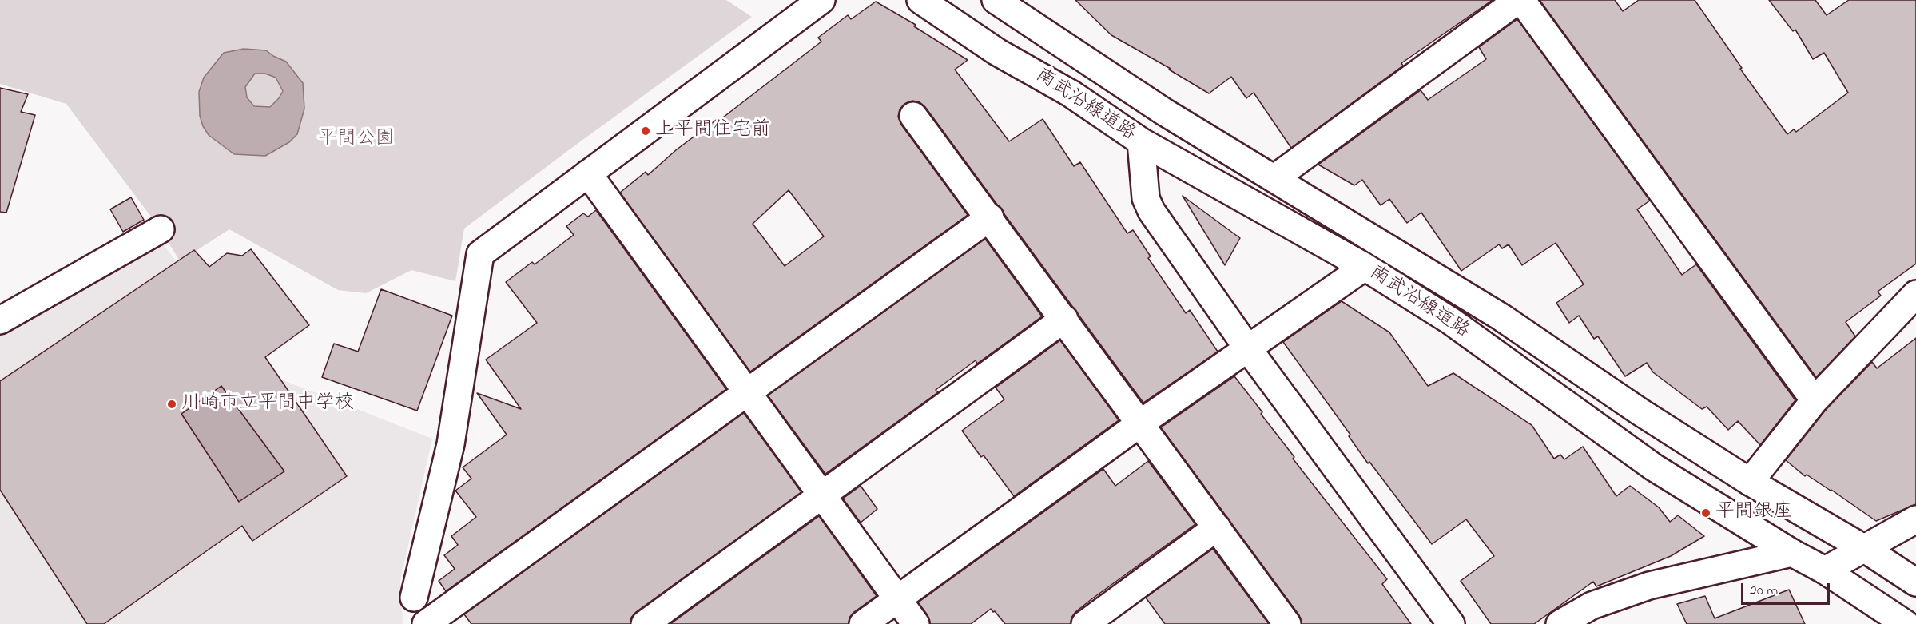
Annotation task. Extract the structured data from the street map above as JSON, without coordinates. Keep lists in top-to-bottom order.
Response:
{
  "streets": {
    "street": ["南武沿線道路"]
  },
  "parks": ["平間公園"],
  "places": ["上平間住宅前", "川崎市立平間中学校", "平間銀座"],
  "scale_bar": "20 m"
}
